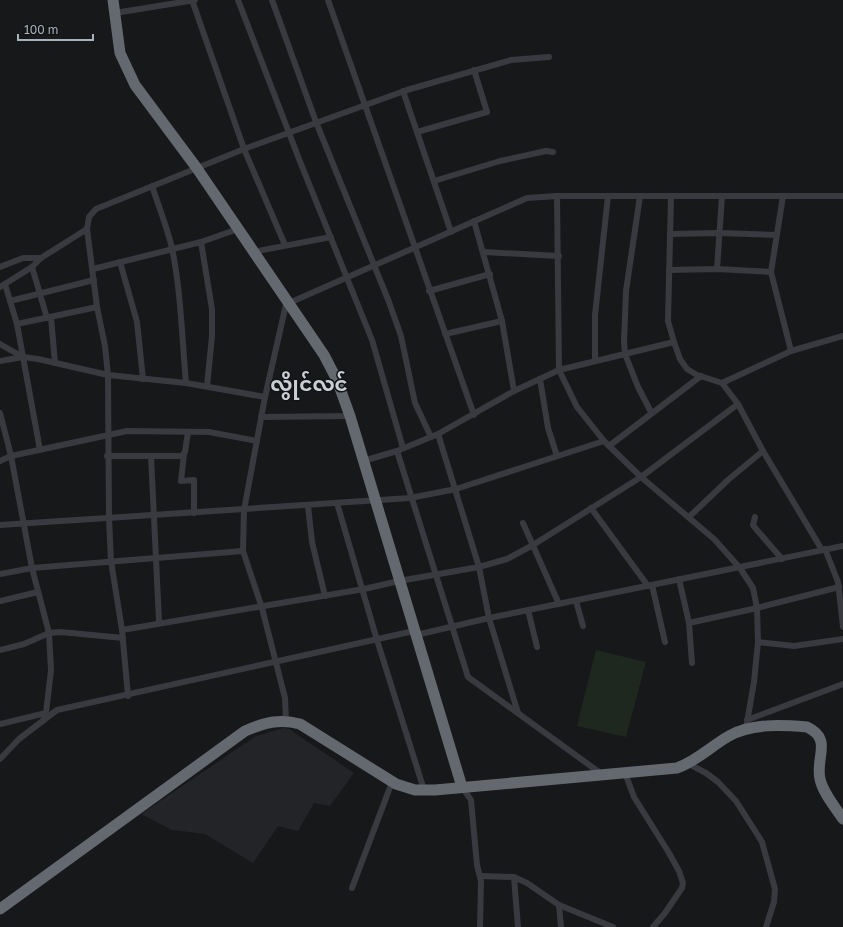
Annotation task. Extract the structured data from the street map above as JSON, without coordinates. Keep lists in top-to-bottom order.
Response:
{
  "districts": ["လွိုင်လင်"],
  "scale_bar": "100 m"
}
